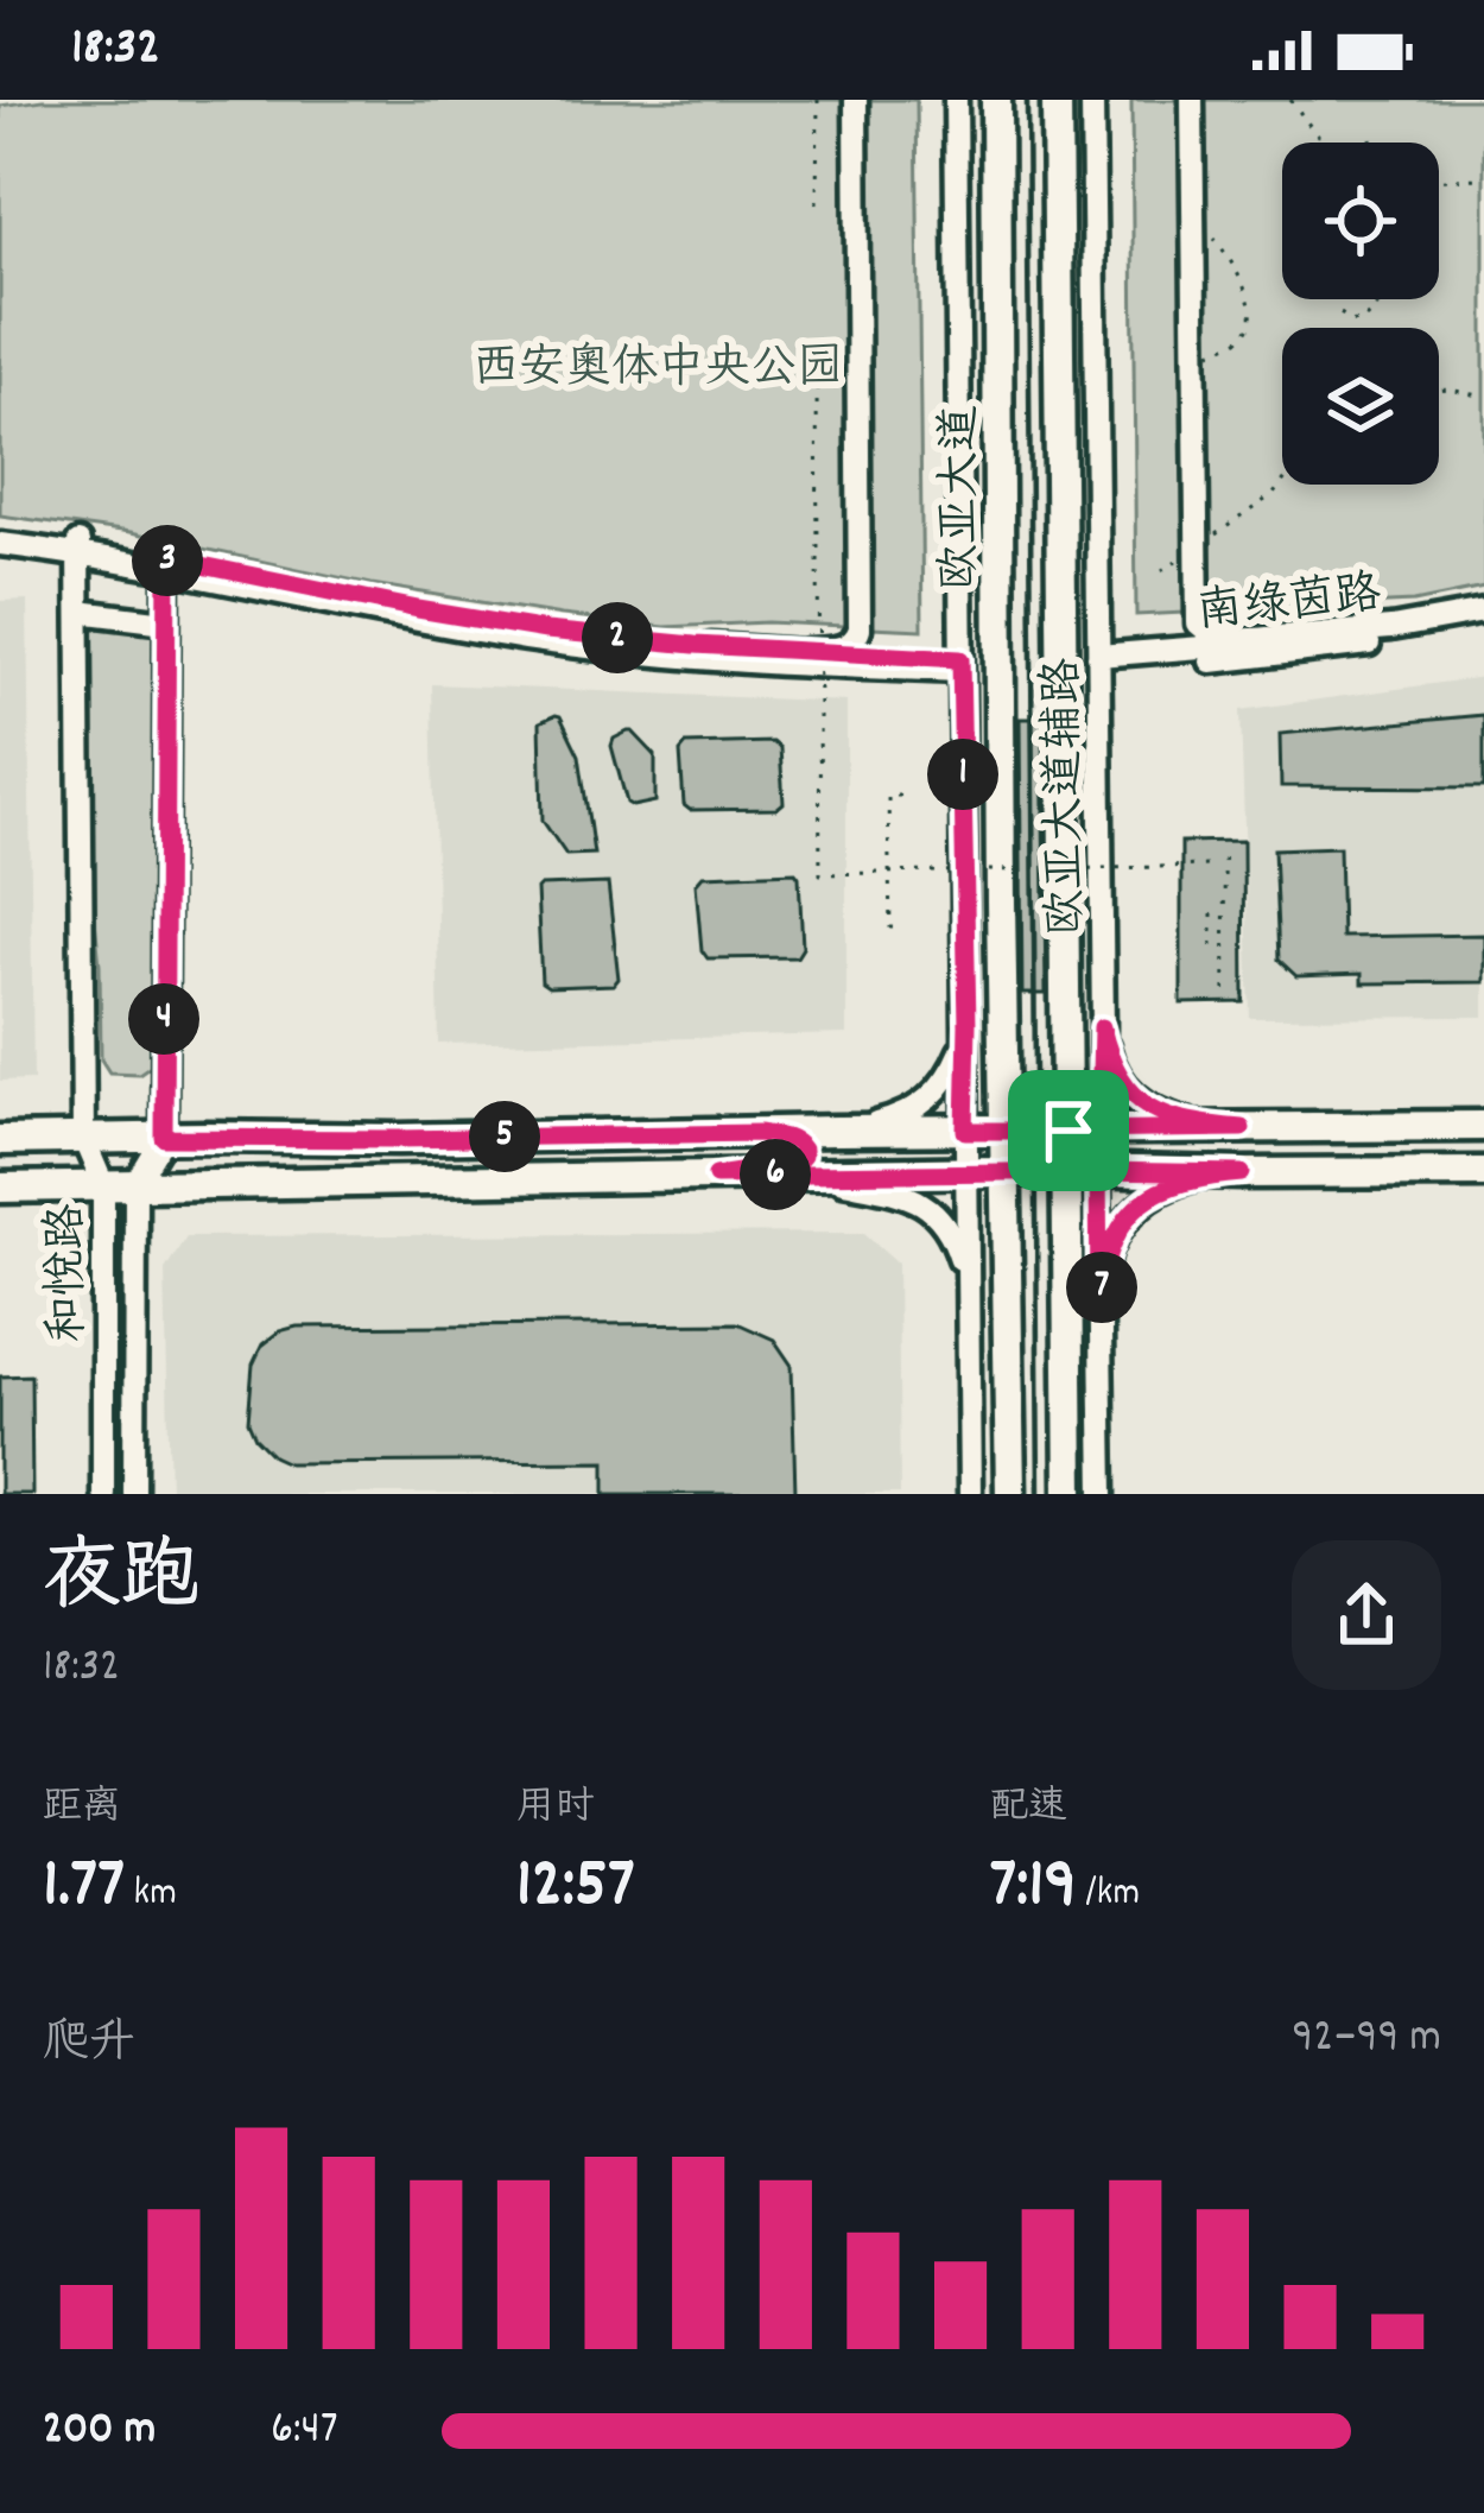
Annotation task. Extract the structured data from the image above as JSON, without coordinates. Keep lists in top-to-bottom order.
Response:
{
  "streets": {
    "main road": ["欧亚大道"],
    "street": ["南绿茵路", "欧亚大道辅路", "和悦路"]
  },
  "crossings": [
    ["南绿茵路", "欧亚大道辅路"]
  ],
  "parks": ["西安奥体中央公园"],
  "page": {
    "status": "18:32",
    "pins": [
      "3",
      "2",
      "1",
      "4",
      "5",
      "6",
      "7"
    ],
    "heading": ["夜跑", "18:32"],
    "stats": [
      ["距离", "1.77 km"],
      ["用时", "12:57"],
      ["配速", "7:19 /km"]
    ],
    "chart": ["爬升", "92–99 m"],
    "list": [
      {
        "name": "200 m",
        "note": "6:47"
      }
    ]
  }
}
